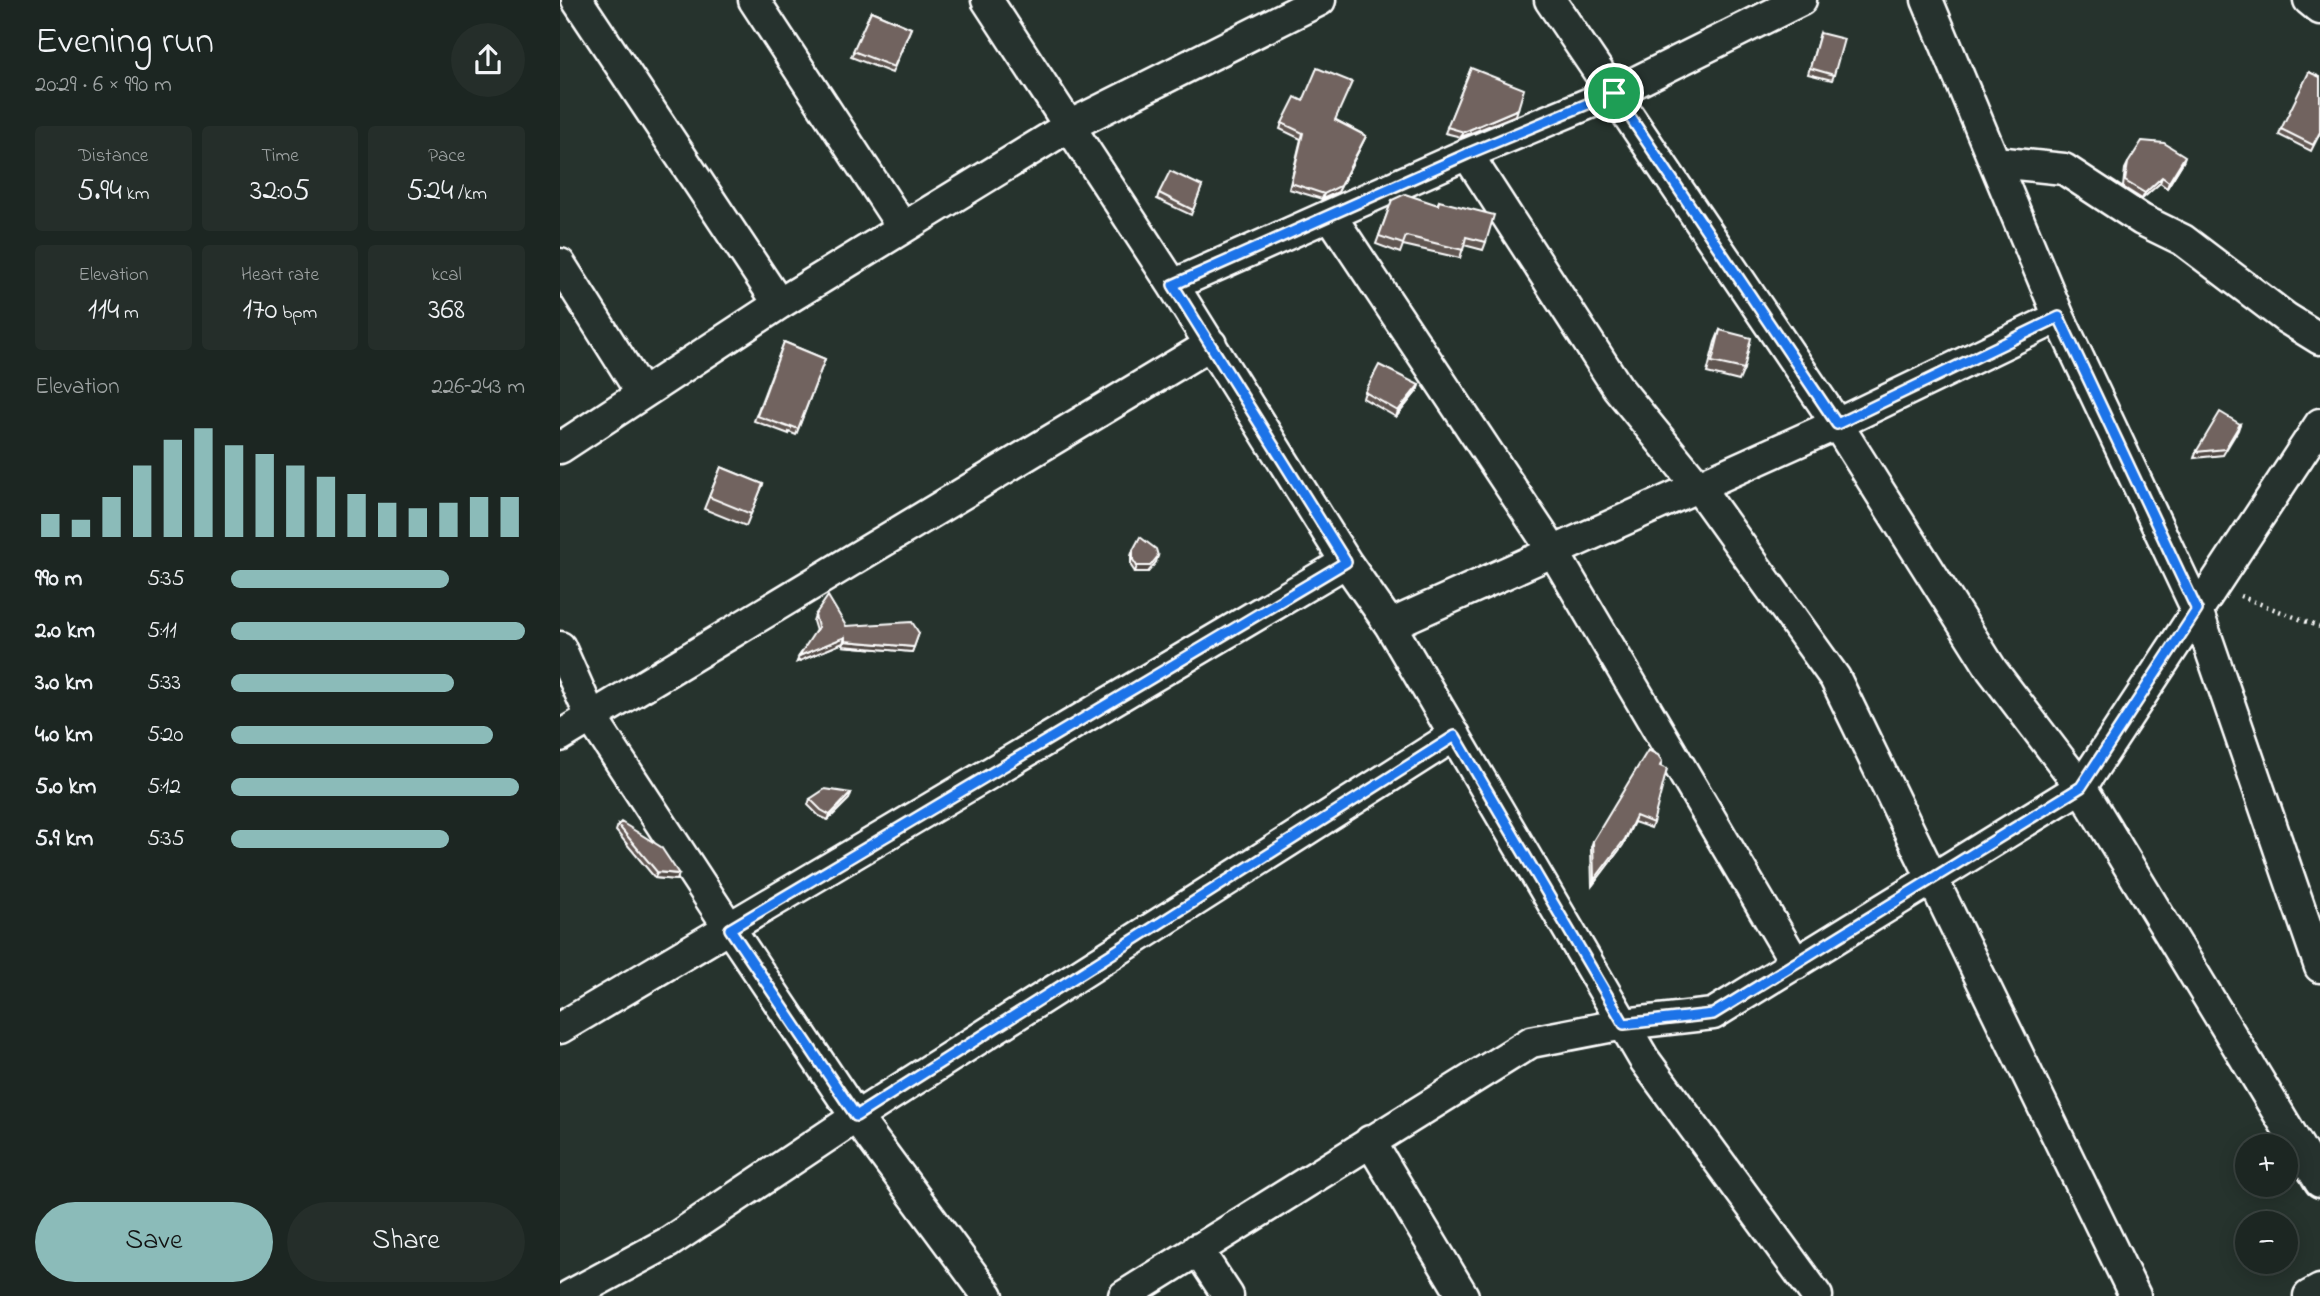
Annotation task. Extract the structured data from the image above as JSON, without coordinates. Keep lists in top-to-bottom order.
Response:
{
  "page": {
    "heading": ["Evening run", "20:29 · 6 × 990 m"],
    "stats": [
      ["Distance", "5.94 km"],
      ["Time", "32:05"],
      ["Pace", "5:24 /km"],
      ["Elevation", "114 m"],
      ["Heart rate", "170 bpm"],
      ["kcal", "368"]
    ],
    "chart": ["Elevation", "226–243 m"],
    "list": [
      {
        "name": "990 m",
        "note": "5:35"
      },
      {
        "name": "2.0 km",
        "note": "5:11"
      },
      {
        "name": "3.0 km",
        "note": "5:33"
      },
      {
        "name": "4.0 km",
        "note": "5:20"
      },
      {
        "name": "5.0 km",
        "note": "5:12"
      },
      {
        "name": "5.9 km",
        "note": "5:35"
      }
    ],
    "map_buttons": ["+", "−"],
    "buttons": ["Save", "Share"]
  }
}
